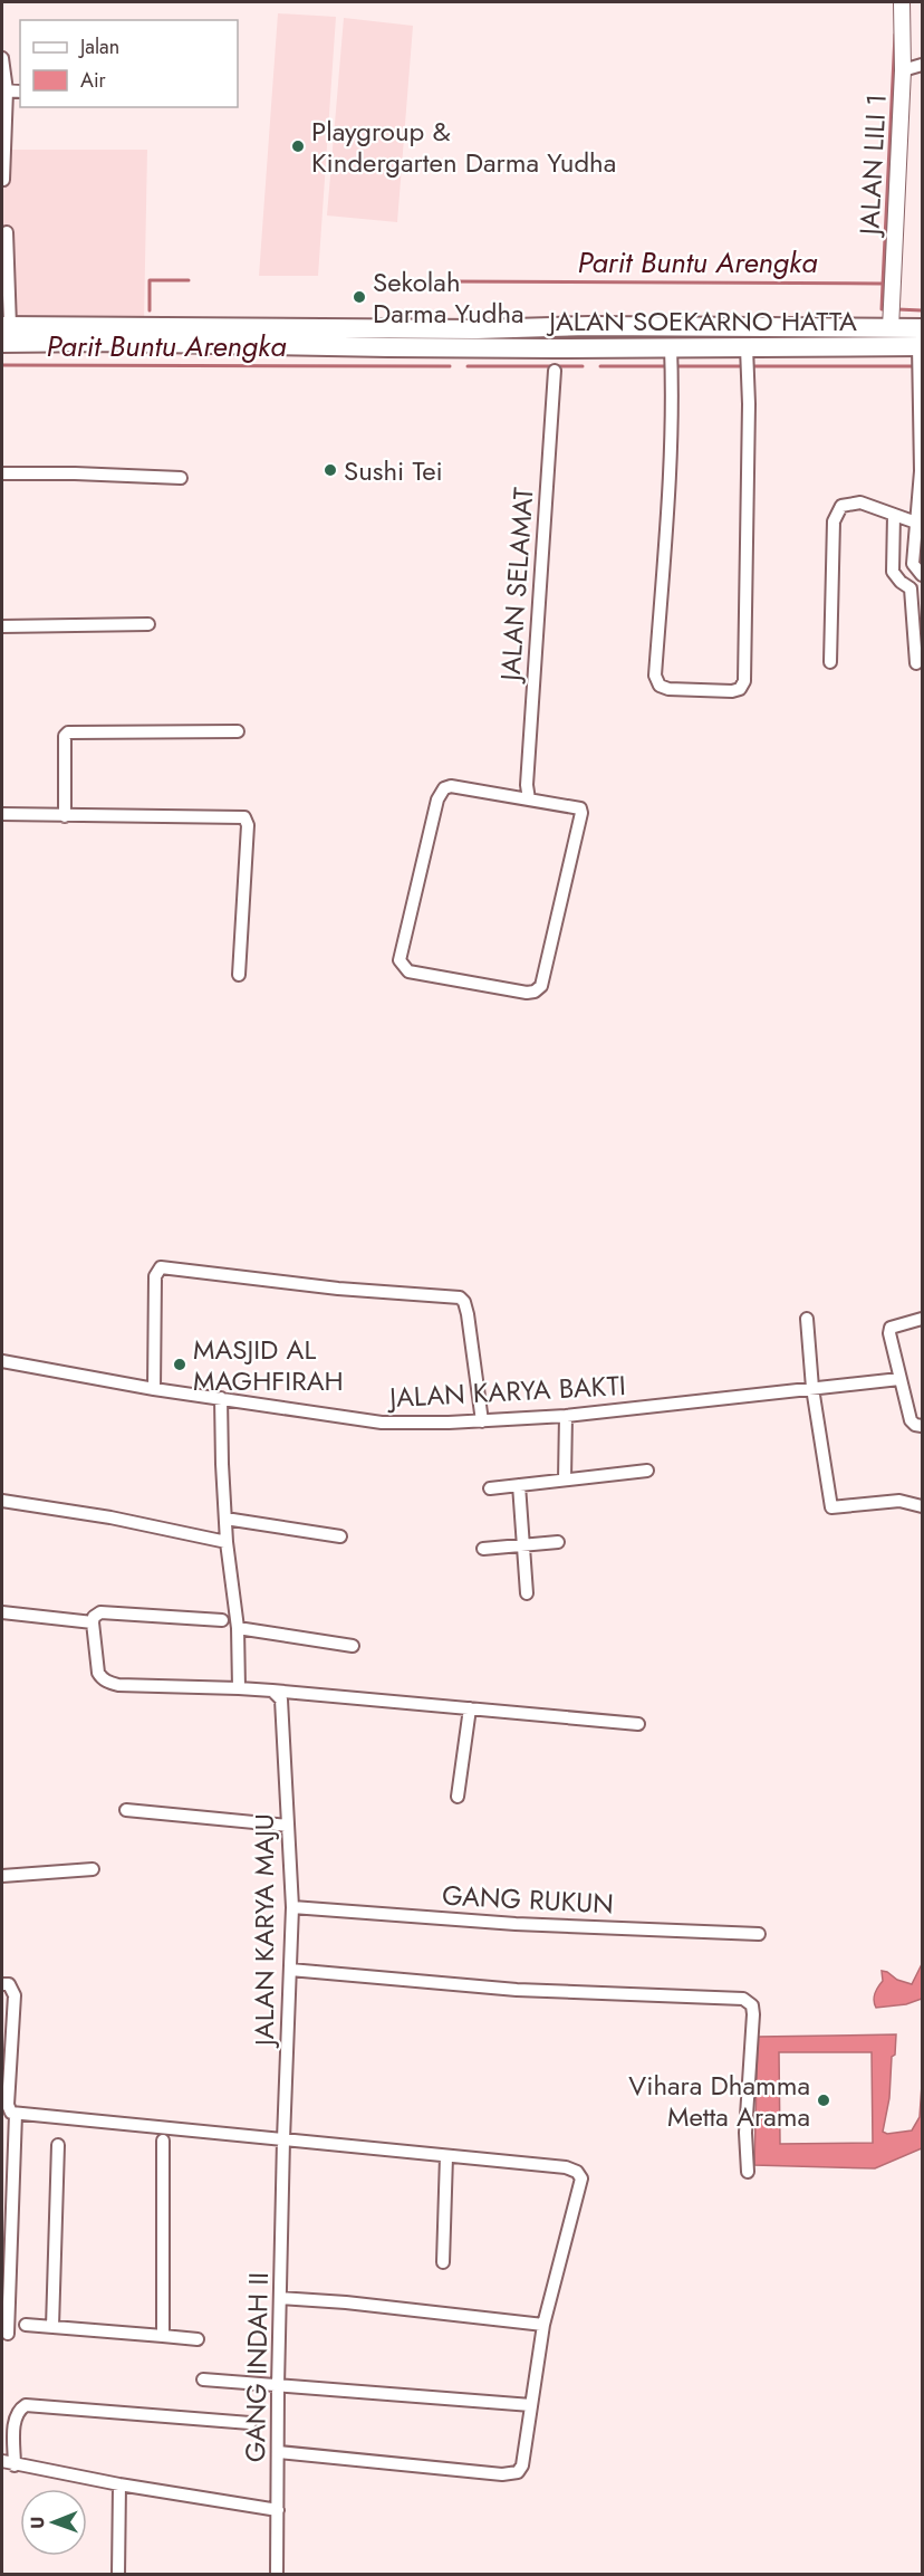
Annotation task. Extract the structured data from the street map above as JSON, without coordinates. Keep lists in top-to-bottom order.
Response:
{
  "streets": {
    "main road": ["JALAN SOEKARNO HATTA"],
    "street": [
      "JALAN LILI 1",
      "JALAN SELAMAT",
      "JALAN KARYA BAKTI",
      "GANG RUKUN",
      "JALAN KARYA MAJU",
      "GANG INDAH II"
    ]
  },
  "crossings": [
    ["JALAN LILI 1", "JALAN SOEKARNO HATTA"],
    ["GANG RUKUN", "JALAN KARYA MAJU"],
    ["JALAN KARYA MAJU", "GANG INDAH II"]
  ],
  "water": ["Parit Buntu Arengka"],
  "places": [
    "Playgroup & Kindergarten Darma Yudha",
    "Sekolah Darma Yudha",
    "Sushi Tei",
    "MASJID AL MAGHFIRAH",
    "Vihara Dhamma Metta Arama"
  ],
  "legend": ["Jalan", "Air"],
  "north": "left"
}
